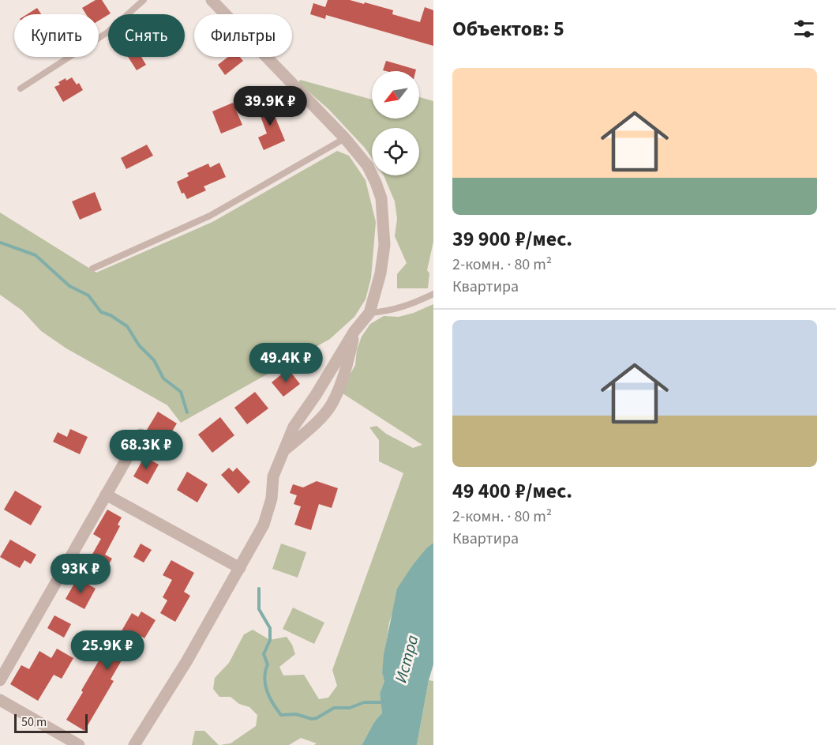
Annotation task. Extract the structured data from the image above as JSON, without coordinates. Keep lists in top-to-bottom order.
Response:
{
  "water": ["Истра"],
  "scale_bar": "50 m",
  "north": "bottom left",
  "page": {
    "heading": "Объектов: 5",
    "chip": ["Купить", "Снять", "Фильтры"],
    "list": [
      {
        "name": "39 900 ₽/мес.",
        "note": "2-комн. · 80 m² · Квартира"
      },
      {
        "name": "49 400 ₽/мес.",
        "note": "2-комн. · 80 m² · Квартира"
      }
    ],
    "price": [
      "39.9K ₽",
      "49.4K ₽",
      "68.3K ₽",
      "93K ₽",
      "25.9K ₽"
    ],
    "scale": "50 m"
  }
}
